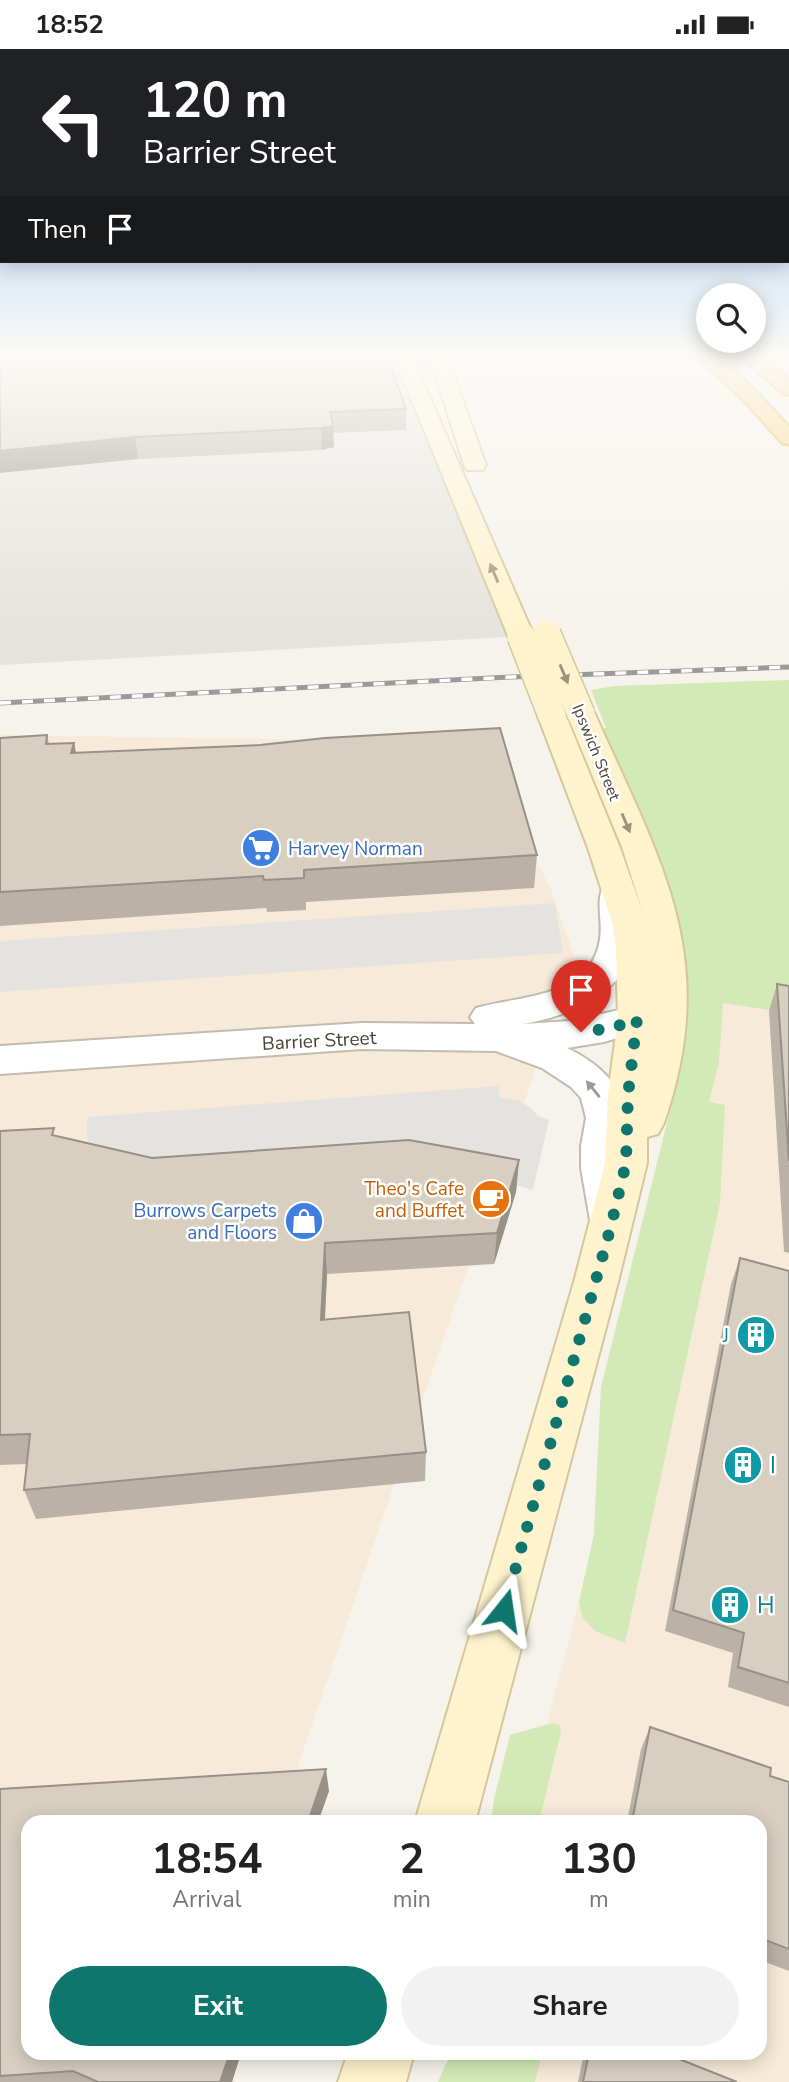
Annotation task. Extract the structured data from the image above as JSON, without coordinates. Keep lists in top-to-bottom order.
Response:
{
  "streets": {
    "main road": ["Ipswich Street"],
    "street": ["Barrier Street"]
  },
  "crossings": [
    ["Ipswich Street", "Barrier Street"]
  ],
  "places": {
    "supermarket": ["Harvey Norman"],
    "cafe": ["Theo's Cafe and Buffet"],
    "shop": ["Burrows Carpets and Floors"],
    "building": ["J", "I", "H"]
  },
  "page": {
    "status": "18:52",
    "turn": ["120 m", "Barrier Street"],
    "then": "Then",
    "eta": [
      "18:54",
      "Arrival",
      "2",
      "min",
      "130",
      "m"
    ],
    "buttons": ["Exit", "Share"]
  }
}
